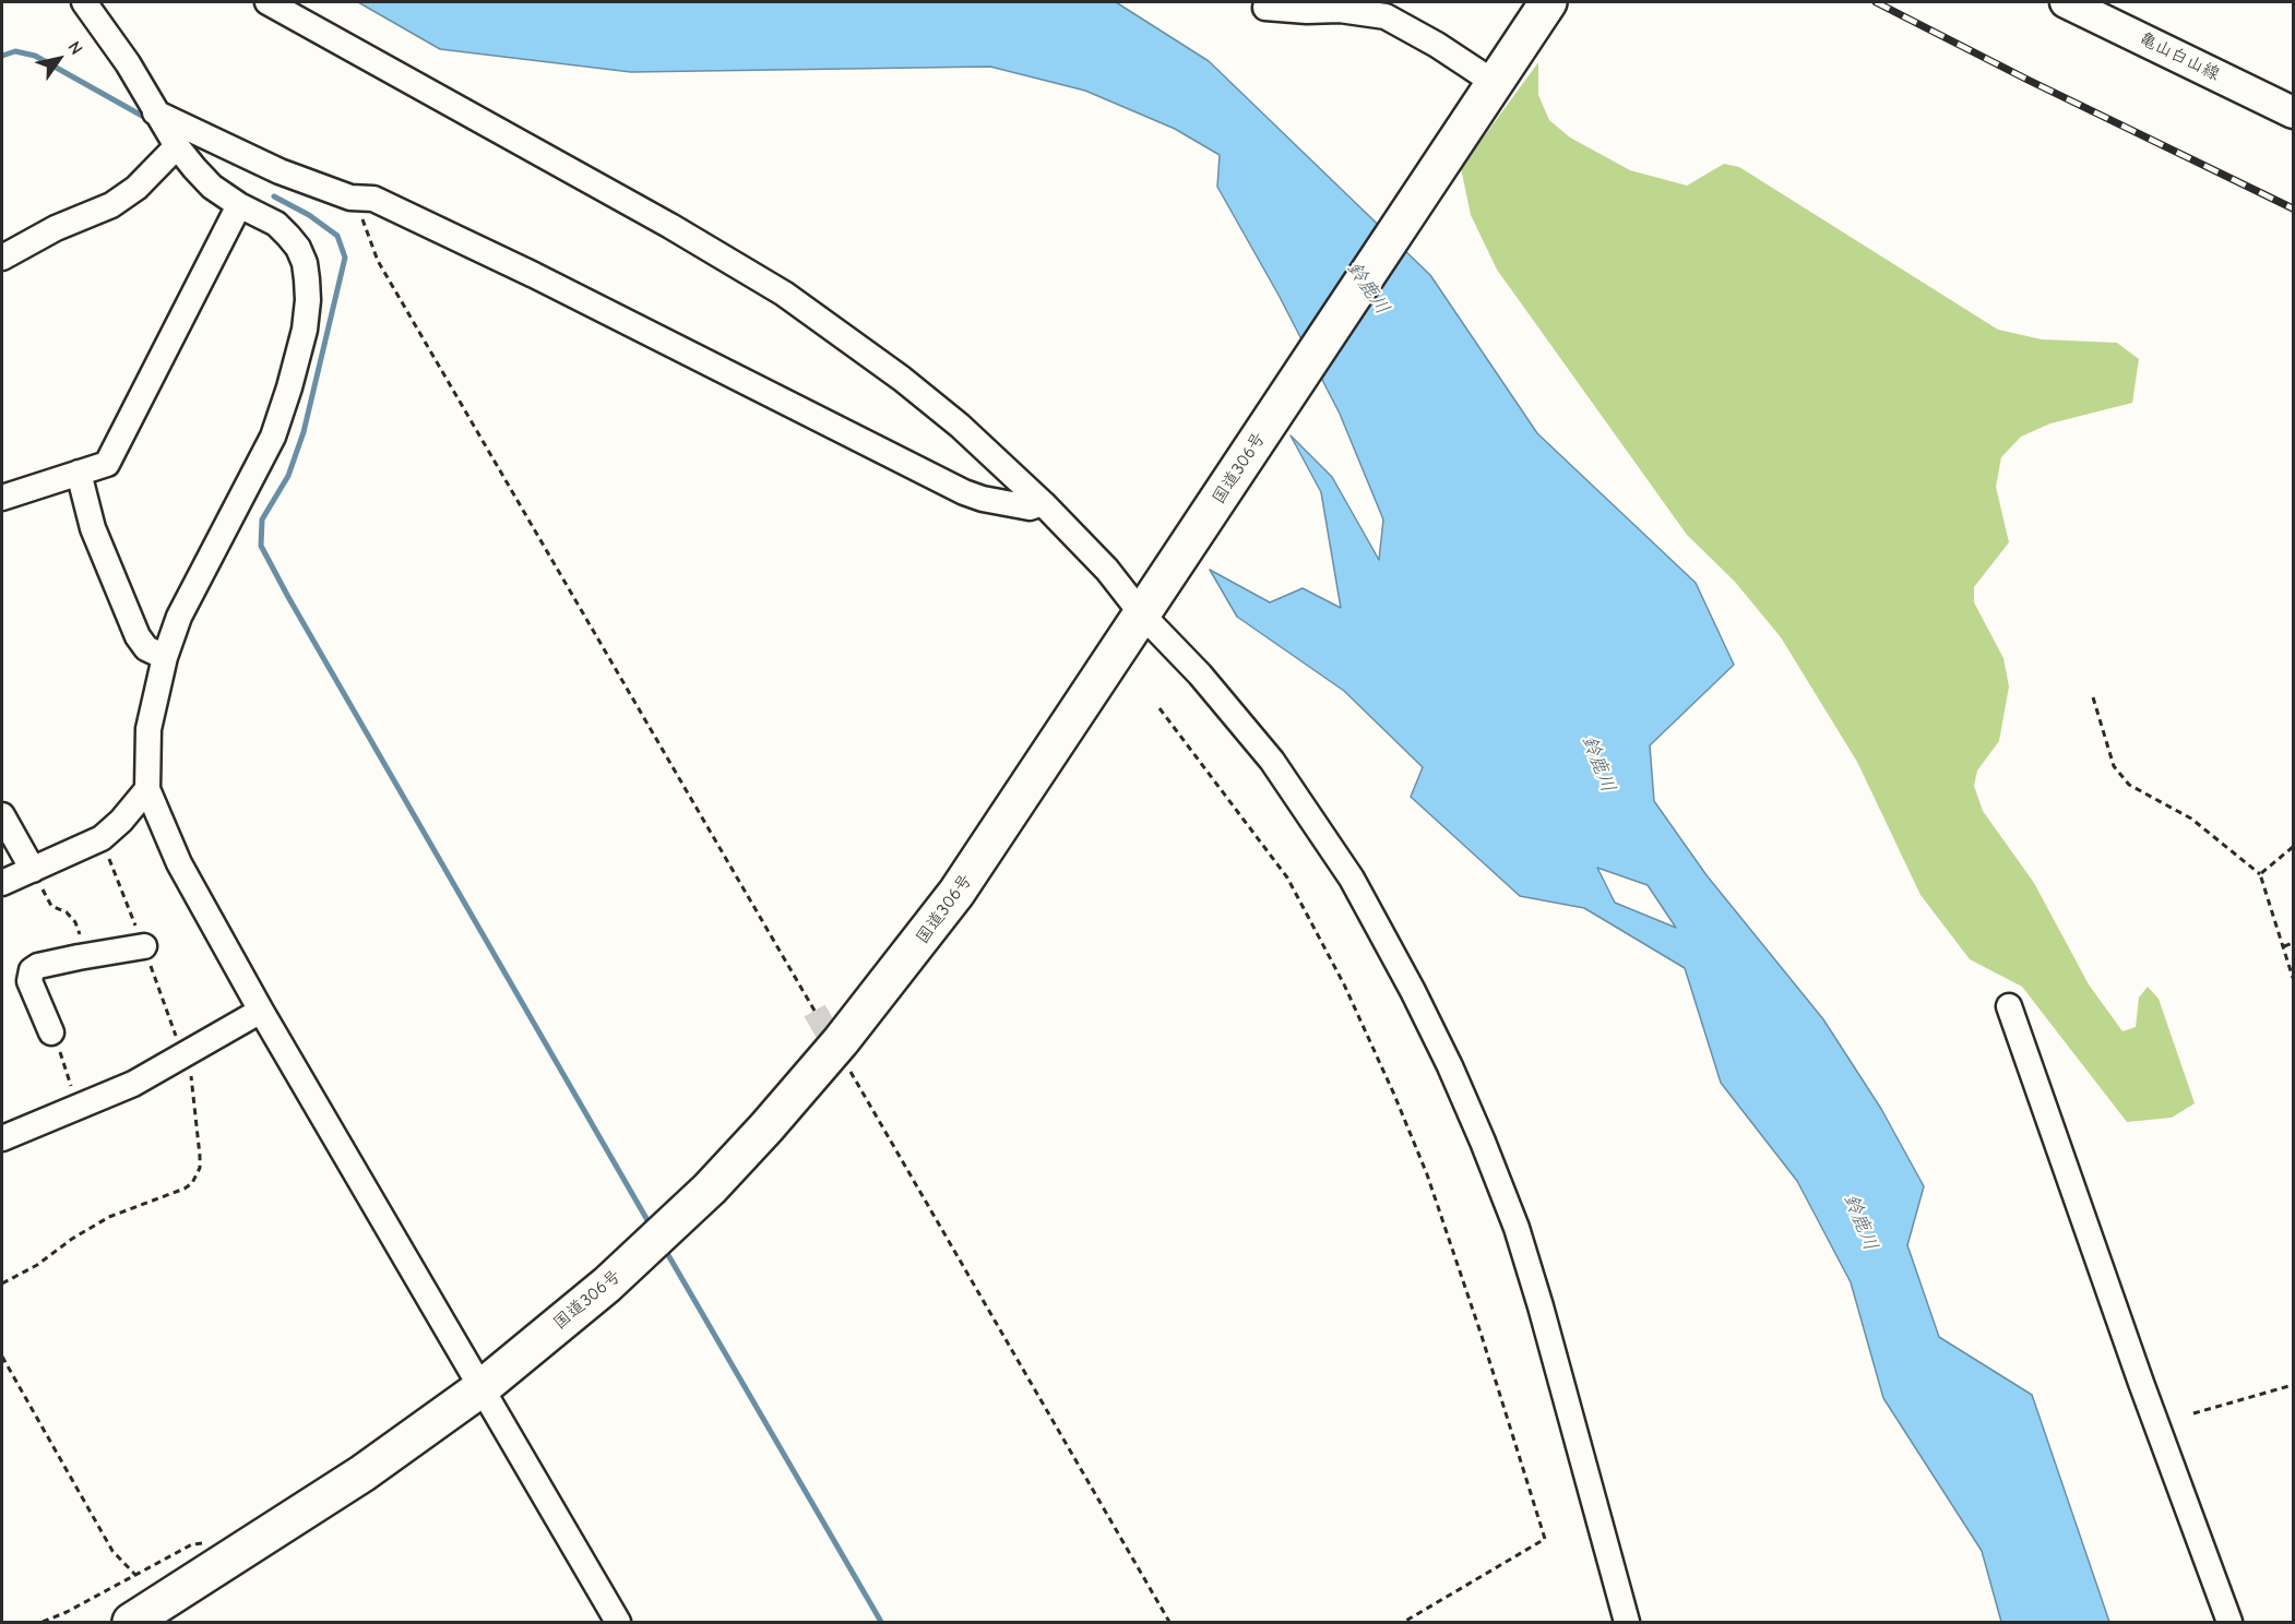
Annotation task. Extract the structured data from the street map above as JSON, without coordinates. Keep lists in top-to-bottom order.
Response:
{
  "streets": {
    "highway": ["国道306号"],
    "main road": ["亀山白山線"]
  },
  "water": ["鈴鹿川"],
  "north": "top right"
}
